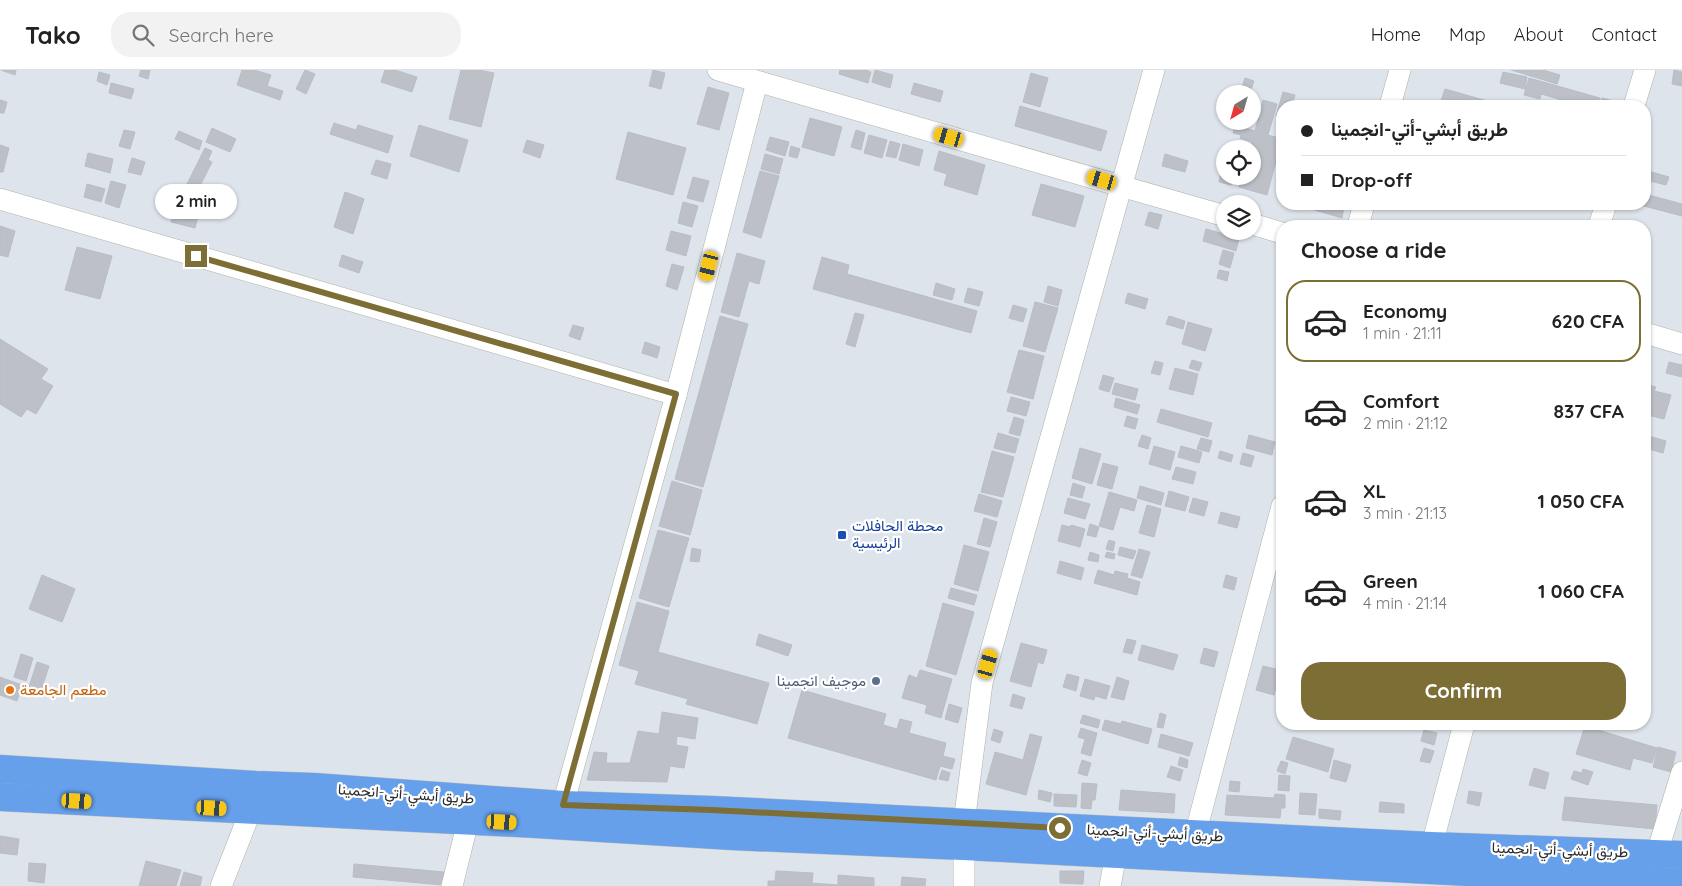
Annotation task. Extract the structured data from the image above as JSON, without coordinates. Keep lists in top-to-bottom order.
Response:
{
  "streets": {
    "highway": ["طريق أبشي-أتي-انجمينا"]
  },
  "places": {
    "transit": ["محطة الحافلات الرئيسية"],
    "other": ["موجيف انجمينا", "مطعم الجامعة"]
  },
  "north": "bottom left",
  "page": {
    "header": "Tako",
    "search": "Search here",
    "nav": [
      "Home",
      "Map",
      "About",
      "Contact"
    ],
    "banner": ["طريق أبشي-أتي-انجمينا", "Drop-off"],
    "bubble": "2 min",
    "heading": "Choose a ride",
    "list": [
      {
        "name": "Economy",
        "note": "1 min · 21:11",
        "value": "620 CFA"
      },
      {
        "name": "Comfort",
        "note": "2 min · 21:12",
        "value": "837 CFA"
      },
      {
        "name": "XL",
        "note": "3 min · 21:13",
        "value": "1 050 CFA"
      },
      {
        "name": "Green",
        "note": "4 min · 21:14",
        "value": "1 060 CFA"
      }
    ],
    "buttons": "Confirm"
  }
}
